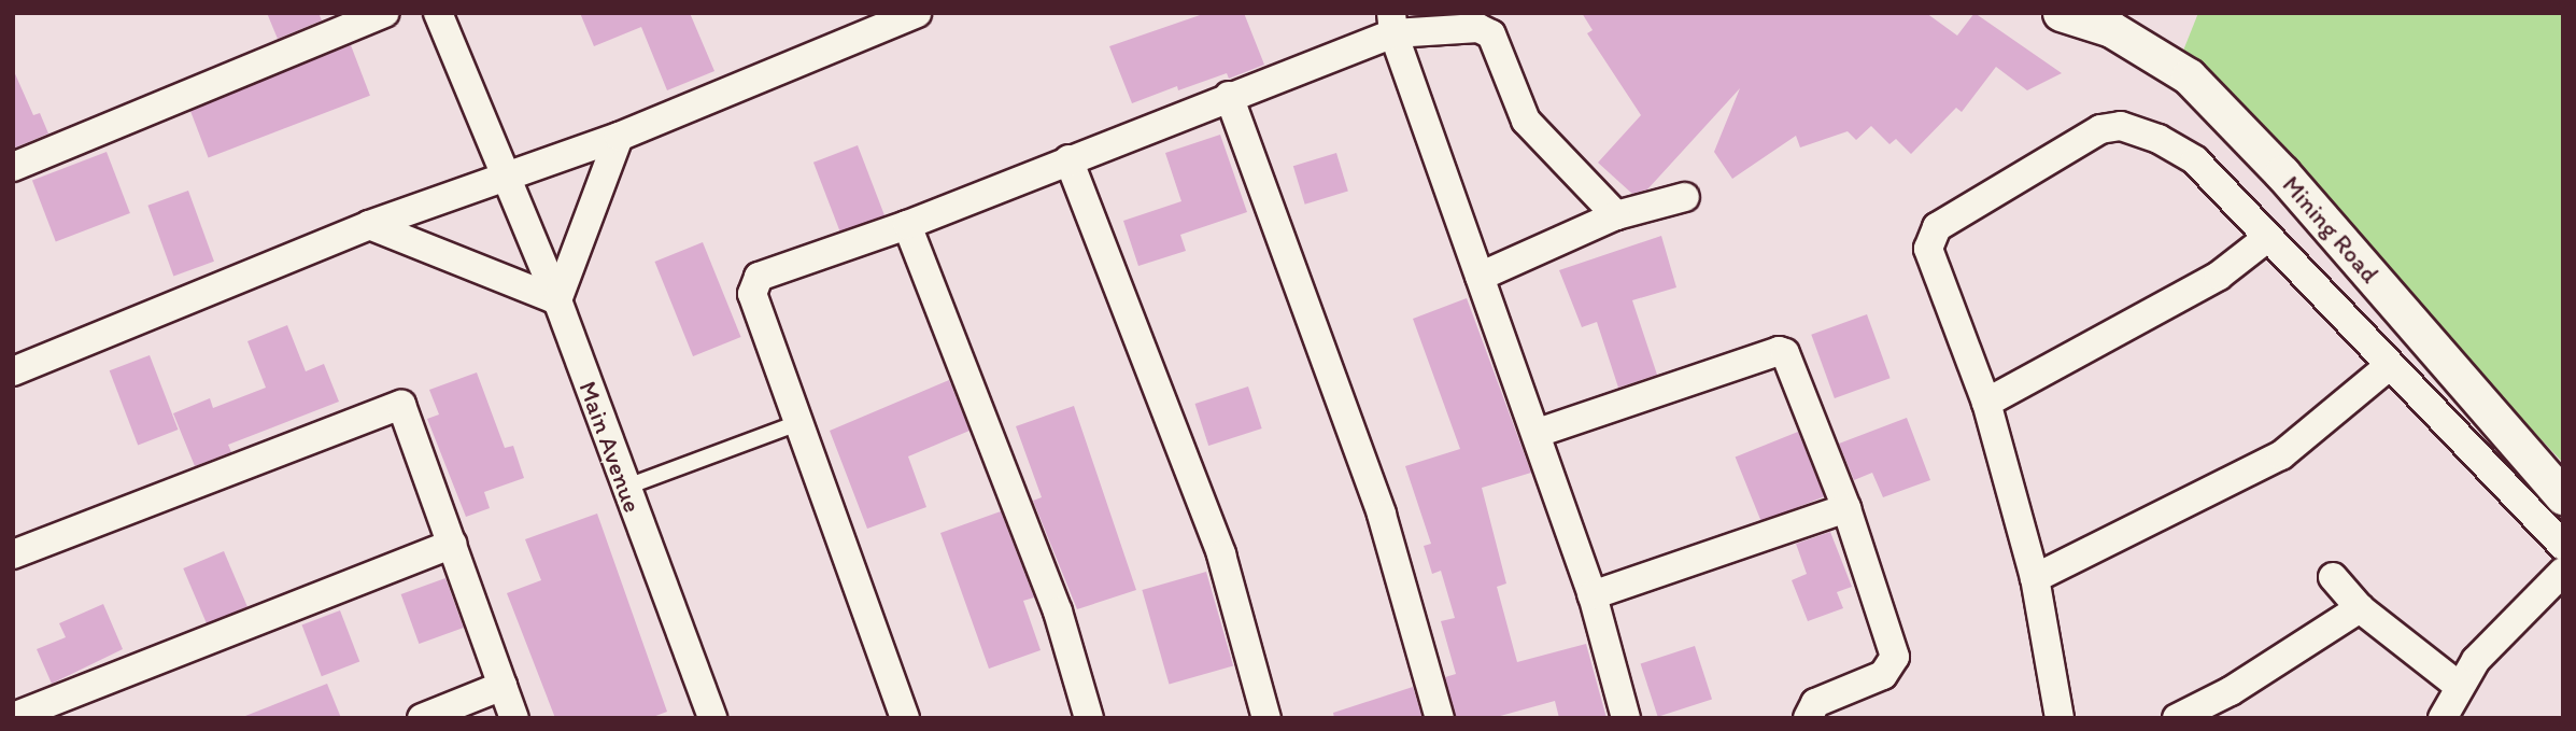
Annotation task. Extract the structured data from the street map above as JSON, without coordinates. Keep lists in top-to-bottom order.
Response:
{
  "streets": {
    "street": ["Mining Road", "Main Avenue"]
  }
}
